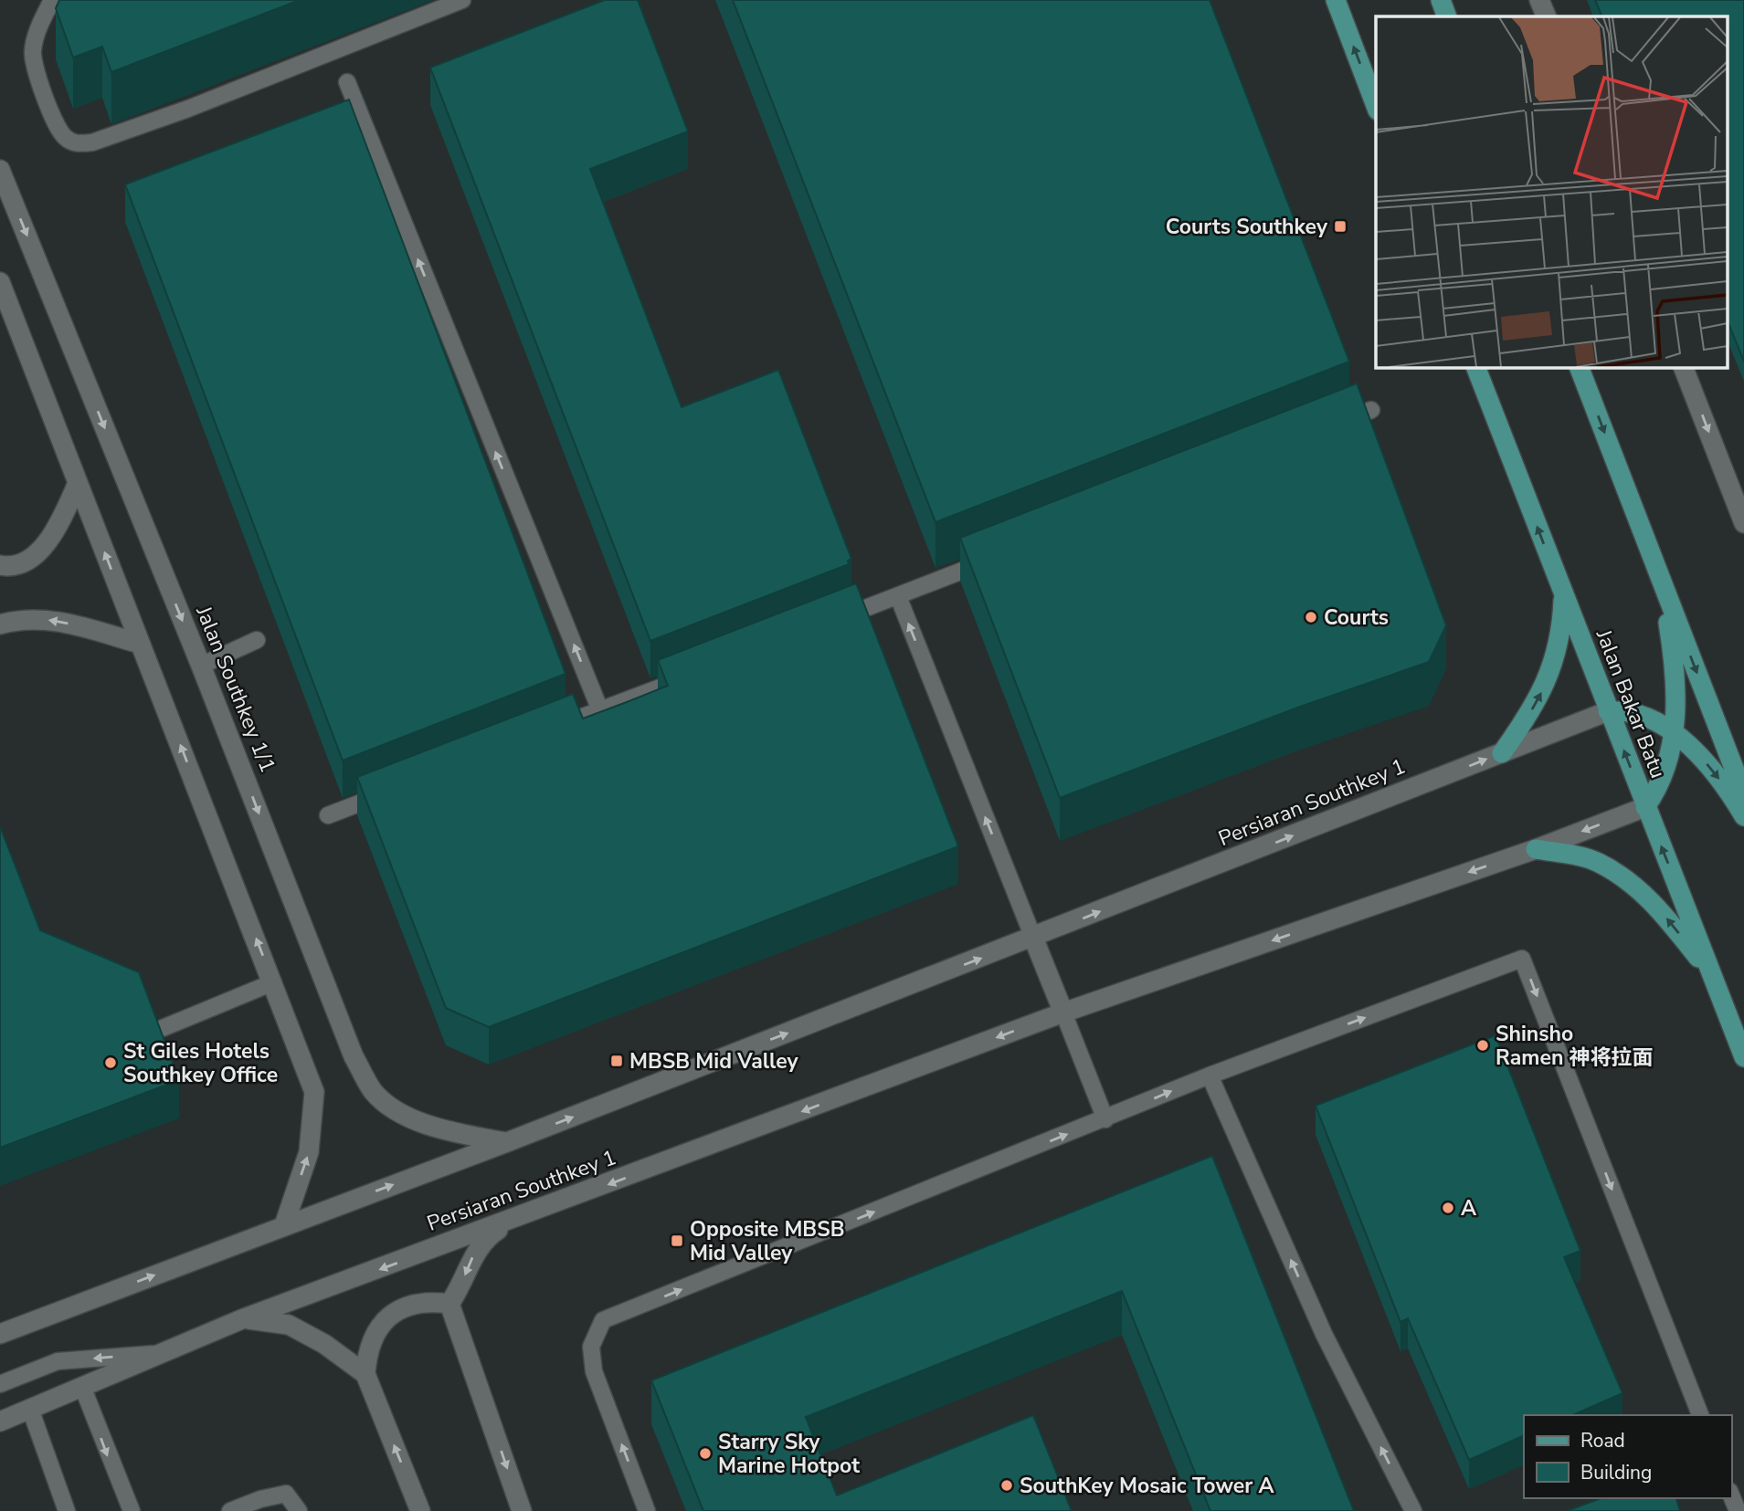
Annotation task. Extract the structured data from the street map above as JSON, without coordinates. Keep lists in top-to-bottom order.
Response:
{
  "streets": {
    "main road": ["Jalan Bakar Batu"],
    "street": ["Jalan Southkey 1/1", "Persiaran Southkey 1"]
  },
  "crossings": [
    ["Jalan Southkey 1/1", "Persiaran Southkey 1"],
    ["Jalan Bakar Batu", "Persiaran Southkey 1"]
  ],
  "places": {
    "transit": ["Courts Southkey", "MBSB Mid Valley", "Opposite MBSB Mid Valley"],
    "other": [
      "Courts",
      "Shinsho Ramen 神将拉面",
      "St Giles Hotels Southkey Office",
      "A",
      "Starry Sky Marine Hotpot",
      "SouthKey Mosaic Tower A"
    ]
  },
  "legend": ["Road", "Building"]
}
